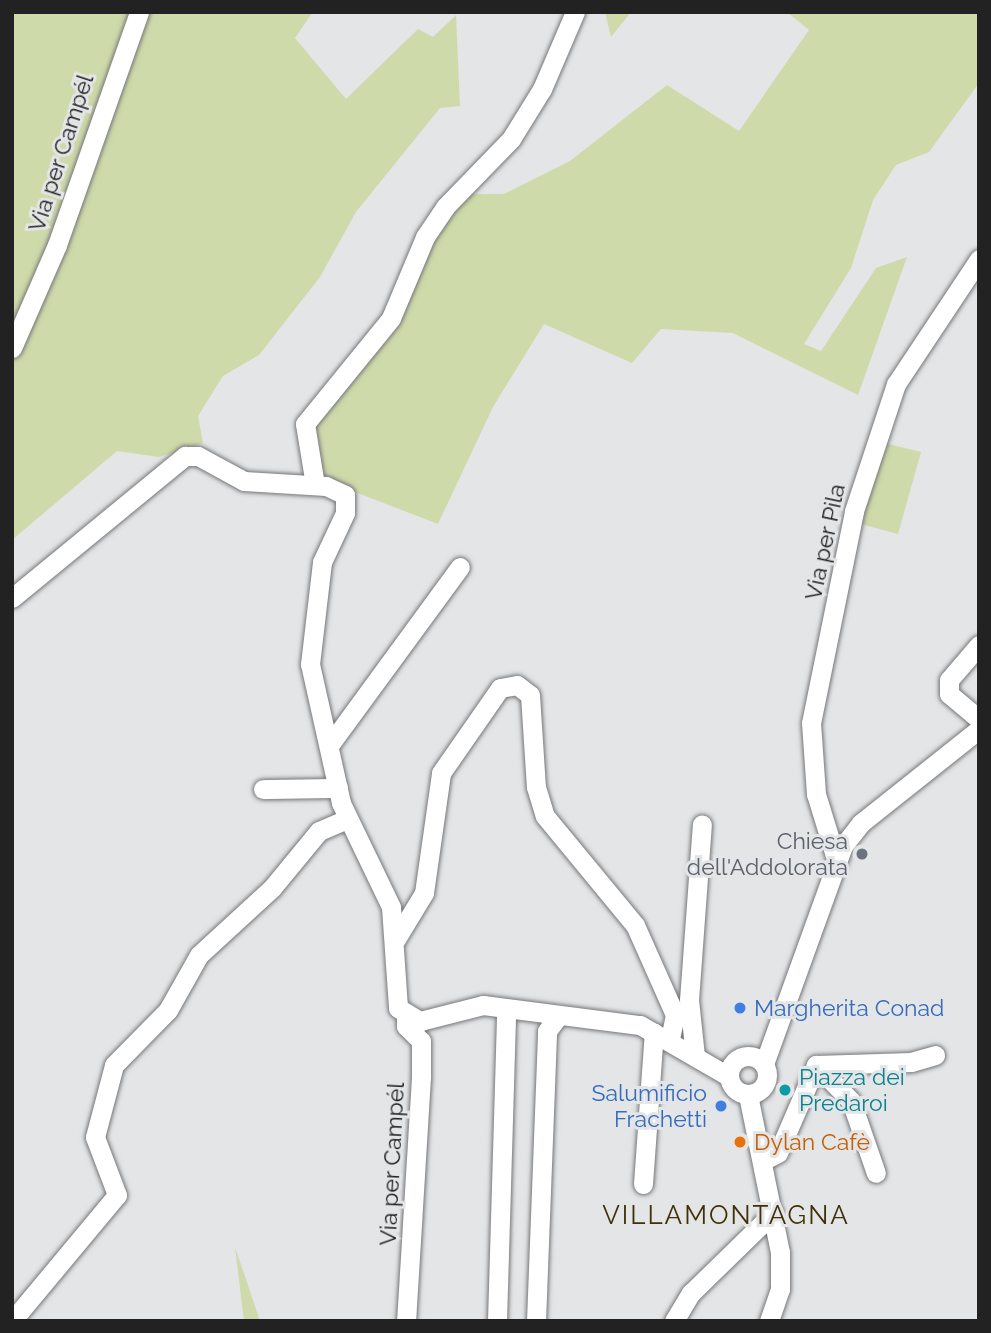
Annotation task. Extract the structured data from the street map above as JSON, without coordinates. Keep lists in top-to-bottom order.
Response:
{
  "streets": {
    "street": ["Via per Campél", "Via per Pila"]
  },
  "districts": ["VILLAMONTAGNA"],
  "places": [
    "Chiesa dell'Addolorata",
    "Margherita Conad",
    "Piazza dei Predaroi",
    "Salumificio Frachetti",
    "Dylan Cafè"
  ]
}
